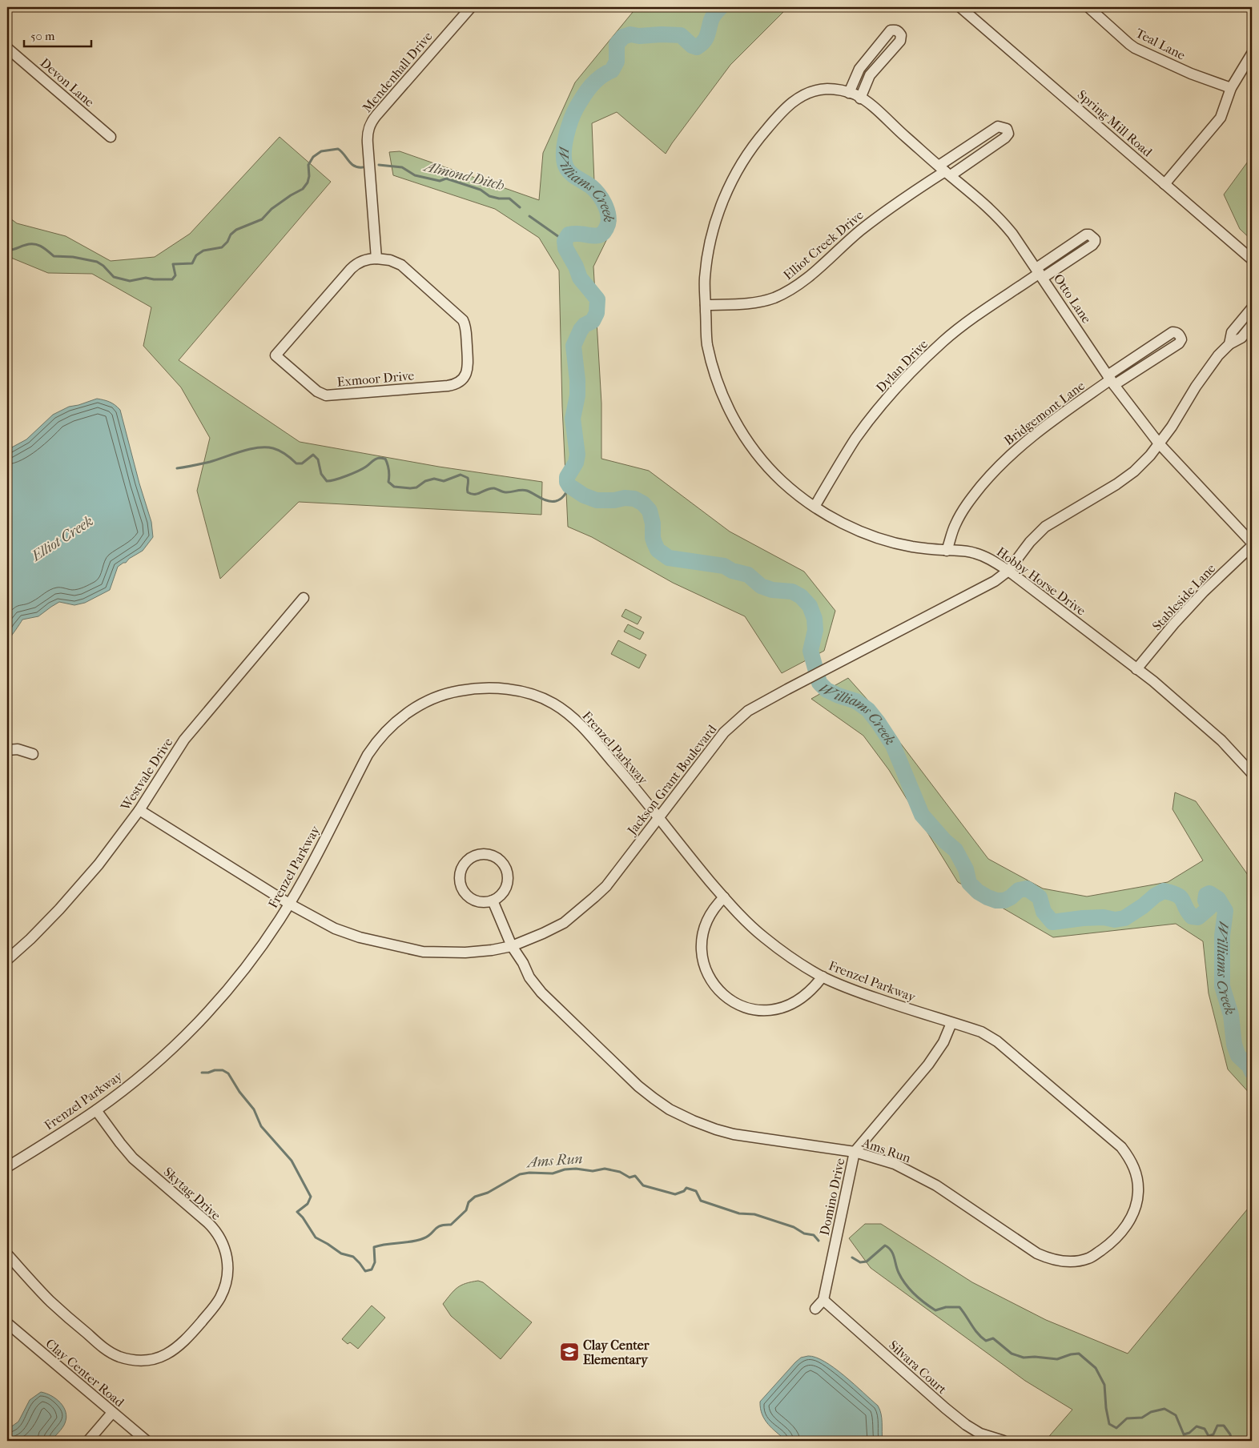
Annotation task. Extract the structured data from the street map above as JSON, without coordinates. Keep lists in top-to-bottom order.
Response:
{
  "streets": {
    "street": [
      "Teal Lane",
      "Mendenhall Drive",
      "Devon Lane",
      "Spring Mill Road",
      "Elliot Creek Drive",
      "Otto Lane",
      "Dylan Drive",
      "Exmoor Drive",
      "Bridgemont Lane",
      "Hobby Horse Drive",
      "Stableside Lane",
      "Frenzel Parkway",
      "Westvale Drive",
      "Jackson Grant Boulevard",
      "Ams Run",
      "Skytag Drive",
      "Domino Drive",
      "Silvara Court",
      "Clay Center Road"
    ]
  },
  "crossings": [
    ["Mendenhall Drive", "Exmoor Drive"],
    ["Elliot Creek Drive", "Otto Lane"],
    ["Elliot Creek Drive", "Hobby Horse Drive"],
    ["Otto Lane", "Dylan Drive"],
    ["Otto Lane", "Bridgemont Lane"],
    ["Otto Lane", "Hobby Horse Drive"],
    ["Otto Lane", "Stableside Lane"],
    ["Otto Lane", "Jackson Grant Boulevard"],
    ["Dylan Drive", "Hobby Horse Drive"],
    ["Bridgemont Lane", "Hobby Horse Drive"],
    ["Hobby Horse Drive", "Stableside Lane"],
    ["Hobby Horse Drive", "Jackson Grant Boulevard"],
    ["Frenzel Parkway", "Jackson Grant Boulevard"],
    ["Frenzel Parkway", "Ams Run"],
    ["Frenzel Parkway", "Skytag Drive"],
    ["Frenzel Parkway", "Domino Drive"],
    ["Westvale Drive", "Jackson Grant Boulevard"],
    ["Jackson Grant Boulevard", "Ams Run"],
    ["Ams Run", "Domino Drive"],
    ["Domino Drive", "Silvara Court"]
  ],
  "water": [
    "Almond Ditch",
    "Williams Creek",
    "Elliot Creek",
    "Ams Run"
  ],
  "places": {
    "school or university": ["Clay Center Elementary"]
  },
  "scale_bar": "50 m"
}
